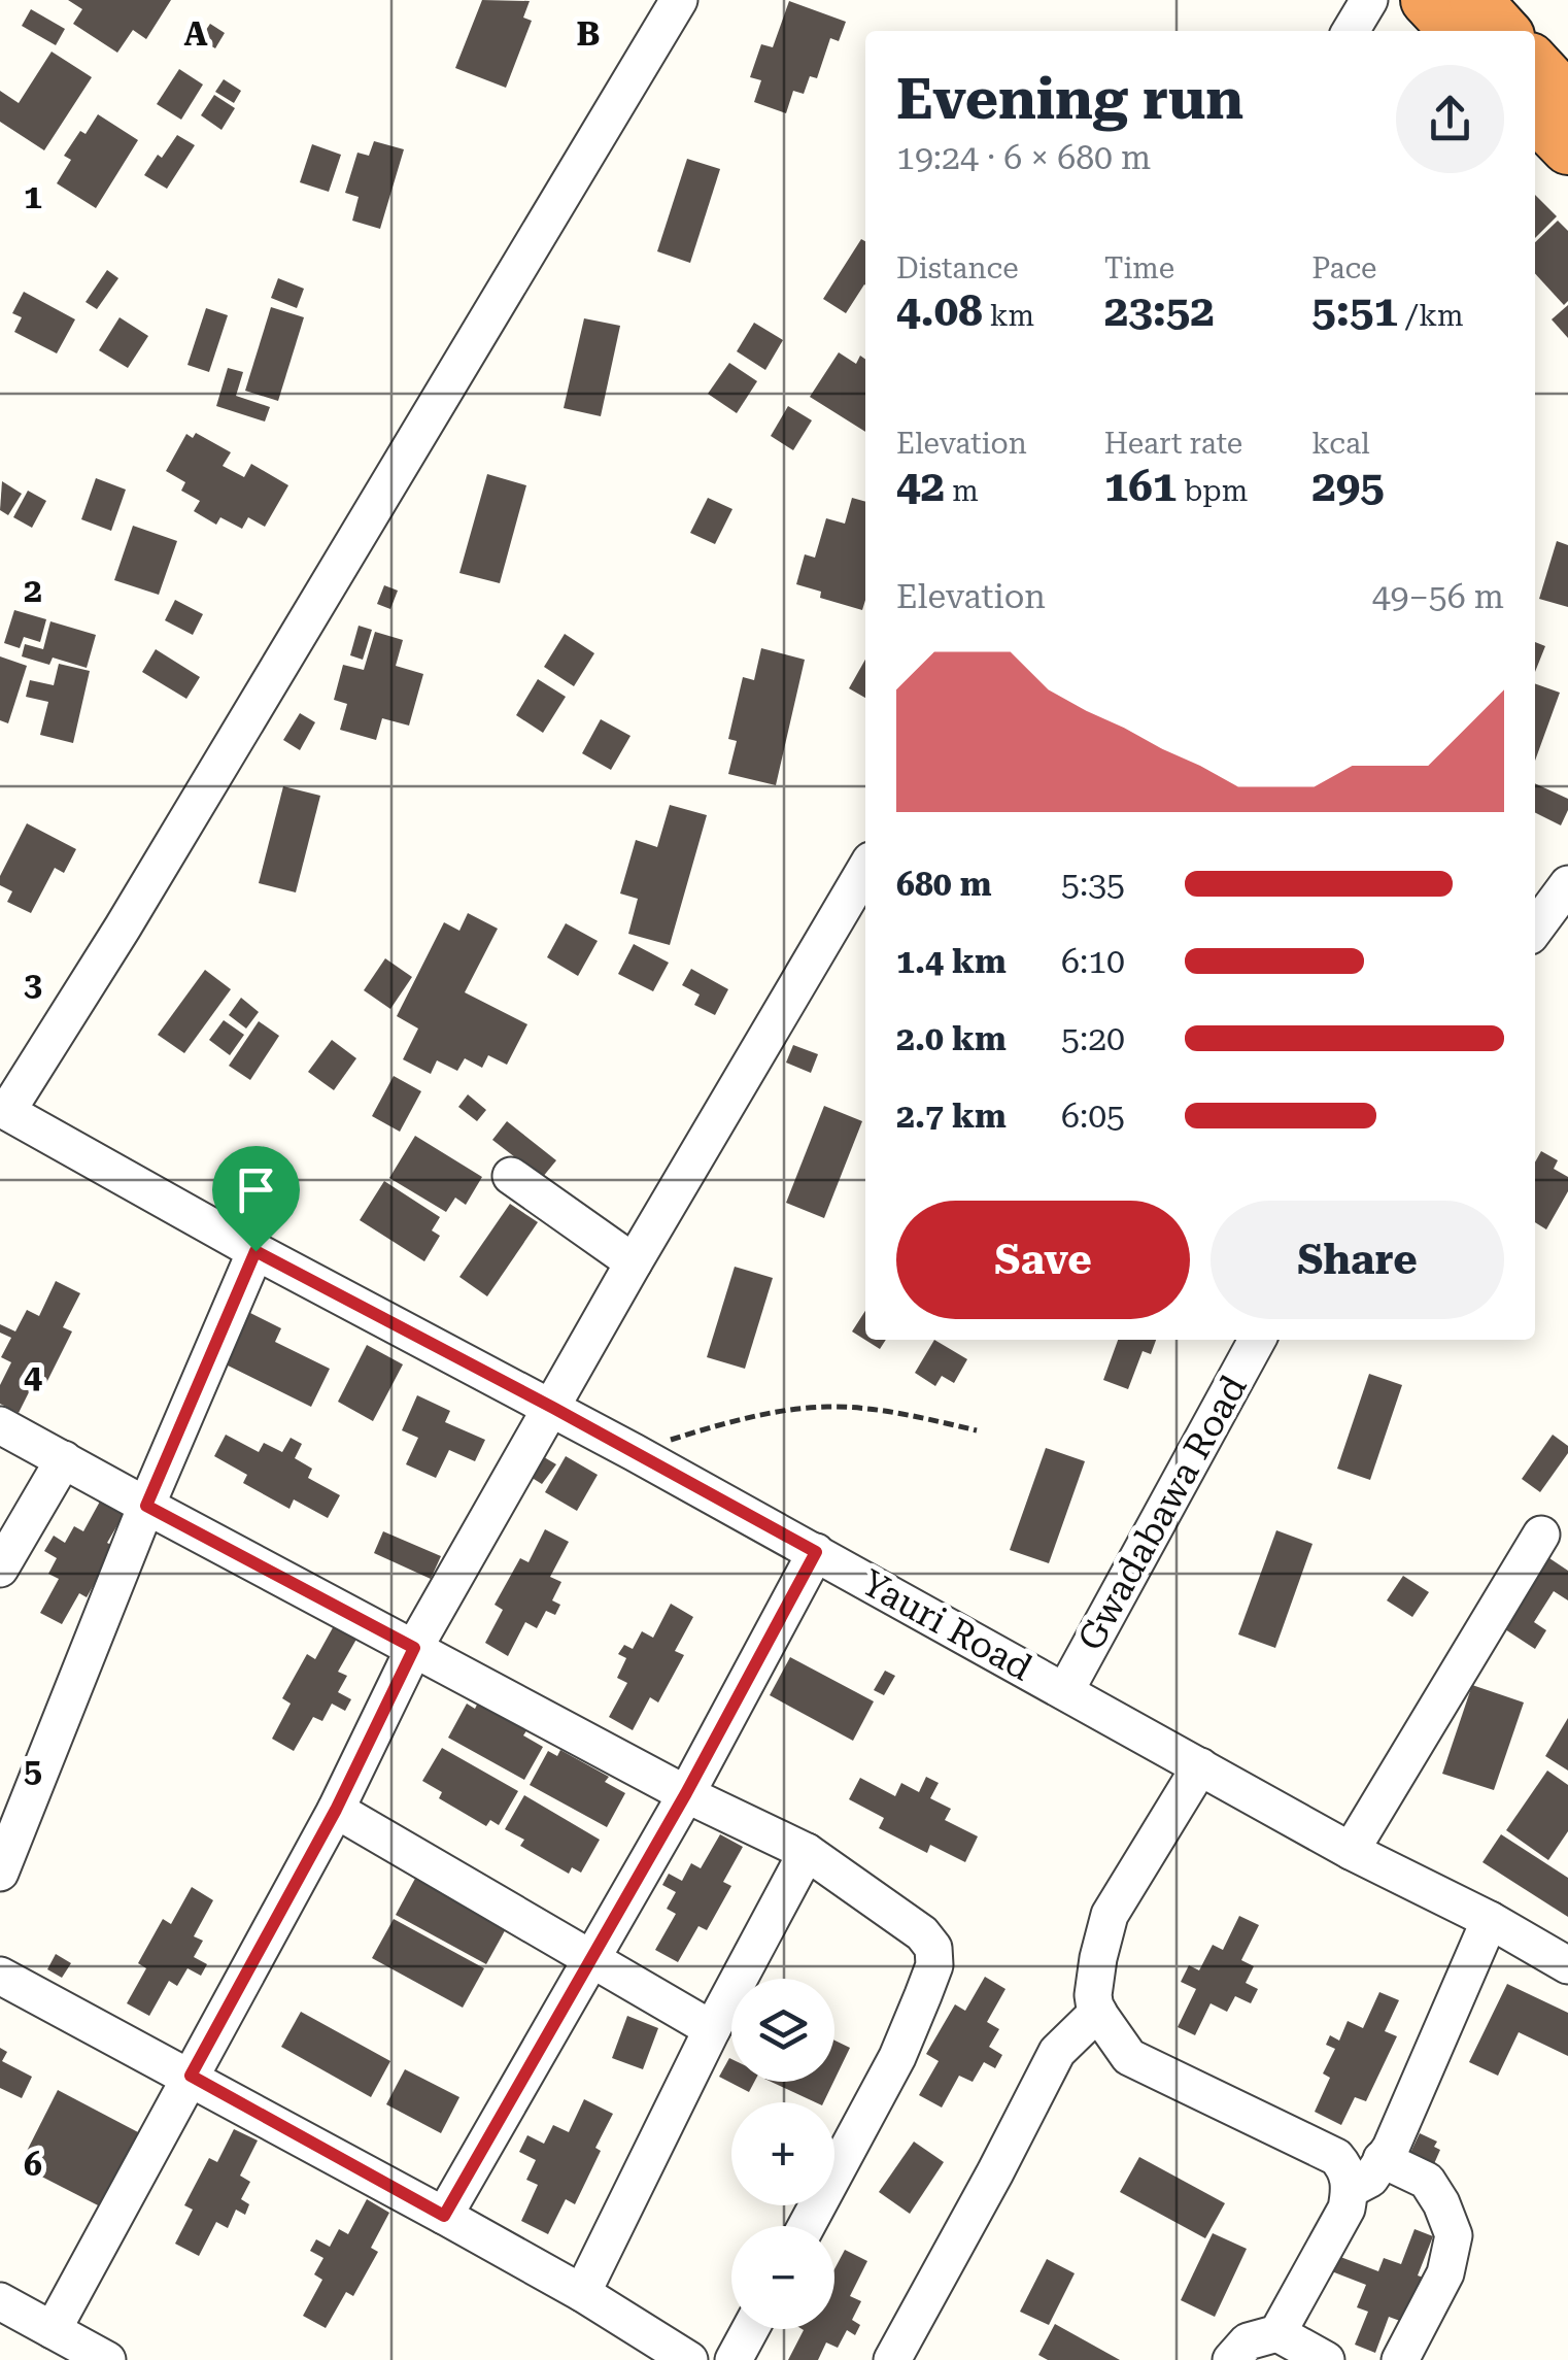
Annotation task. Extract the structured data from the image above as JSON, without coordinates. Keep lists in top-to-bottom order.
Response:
{
  "streets": {
    "street": ["Gwadabawa Road", "Yauri Road"]
  },
  "crossings": [
    ["Gwadabawa Road", "Yauri Road"]
  ],
  "page": {
    "heading": ["Evening run", "19:24 · 6 × 680 m"],
    "stats": [
      ["Distance", "4.08 km"],
      ["Time", "23:52"],
      ["Pace", "5:51 /km"],
      ["Elevation", "42 m"],
      ["Heart rate", "161 bpm"],
      ["kcal", "295"]
    ],
    "chart": ["Elevation", "49–56 m"],
    "list": [
      {
        "name": "680 m",
        "note": "5:35"
      },
      {
        "name": "1.4 km",
        "note": "6:10"
      },
      {
        "name": "2.0 km",
        "note": "5:20"
      },
      {
        "name": "2.7 km",
        "note": "6:05"
      }
    ],
    "buttons": ["Save", "Share"],
    "map_buttons": ["+", "−"]
  },
  "grid": {
    "columns": ["A", "B"],
    "rows": [
      "1",
      "2",
      "3",
      "4",
      "5",
      "6"
    ]
  }
}
